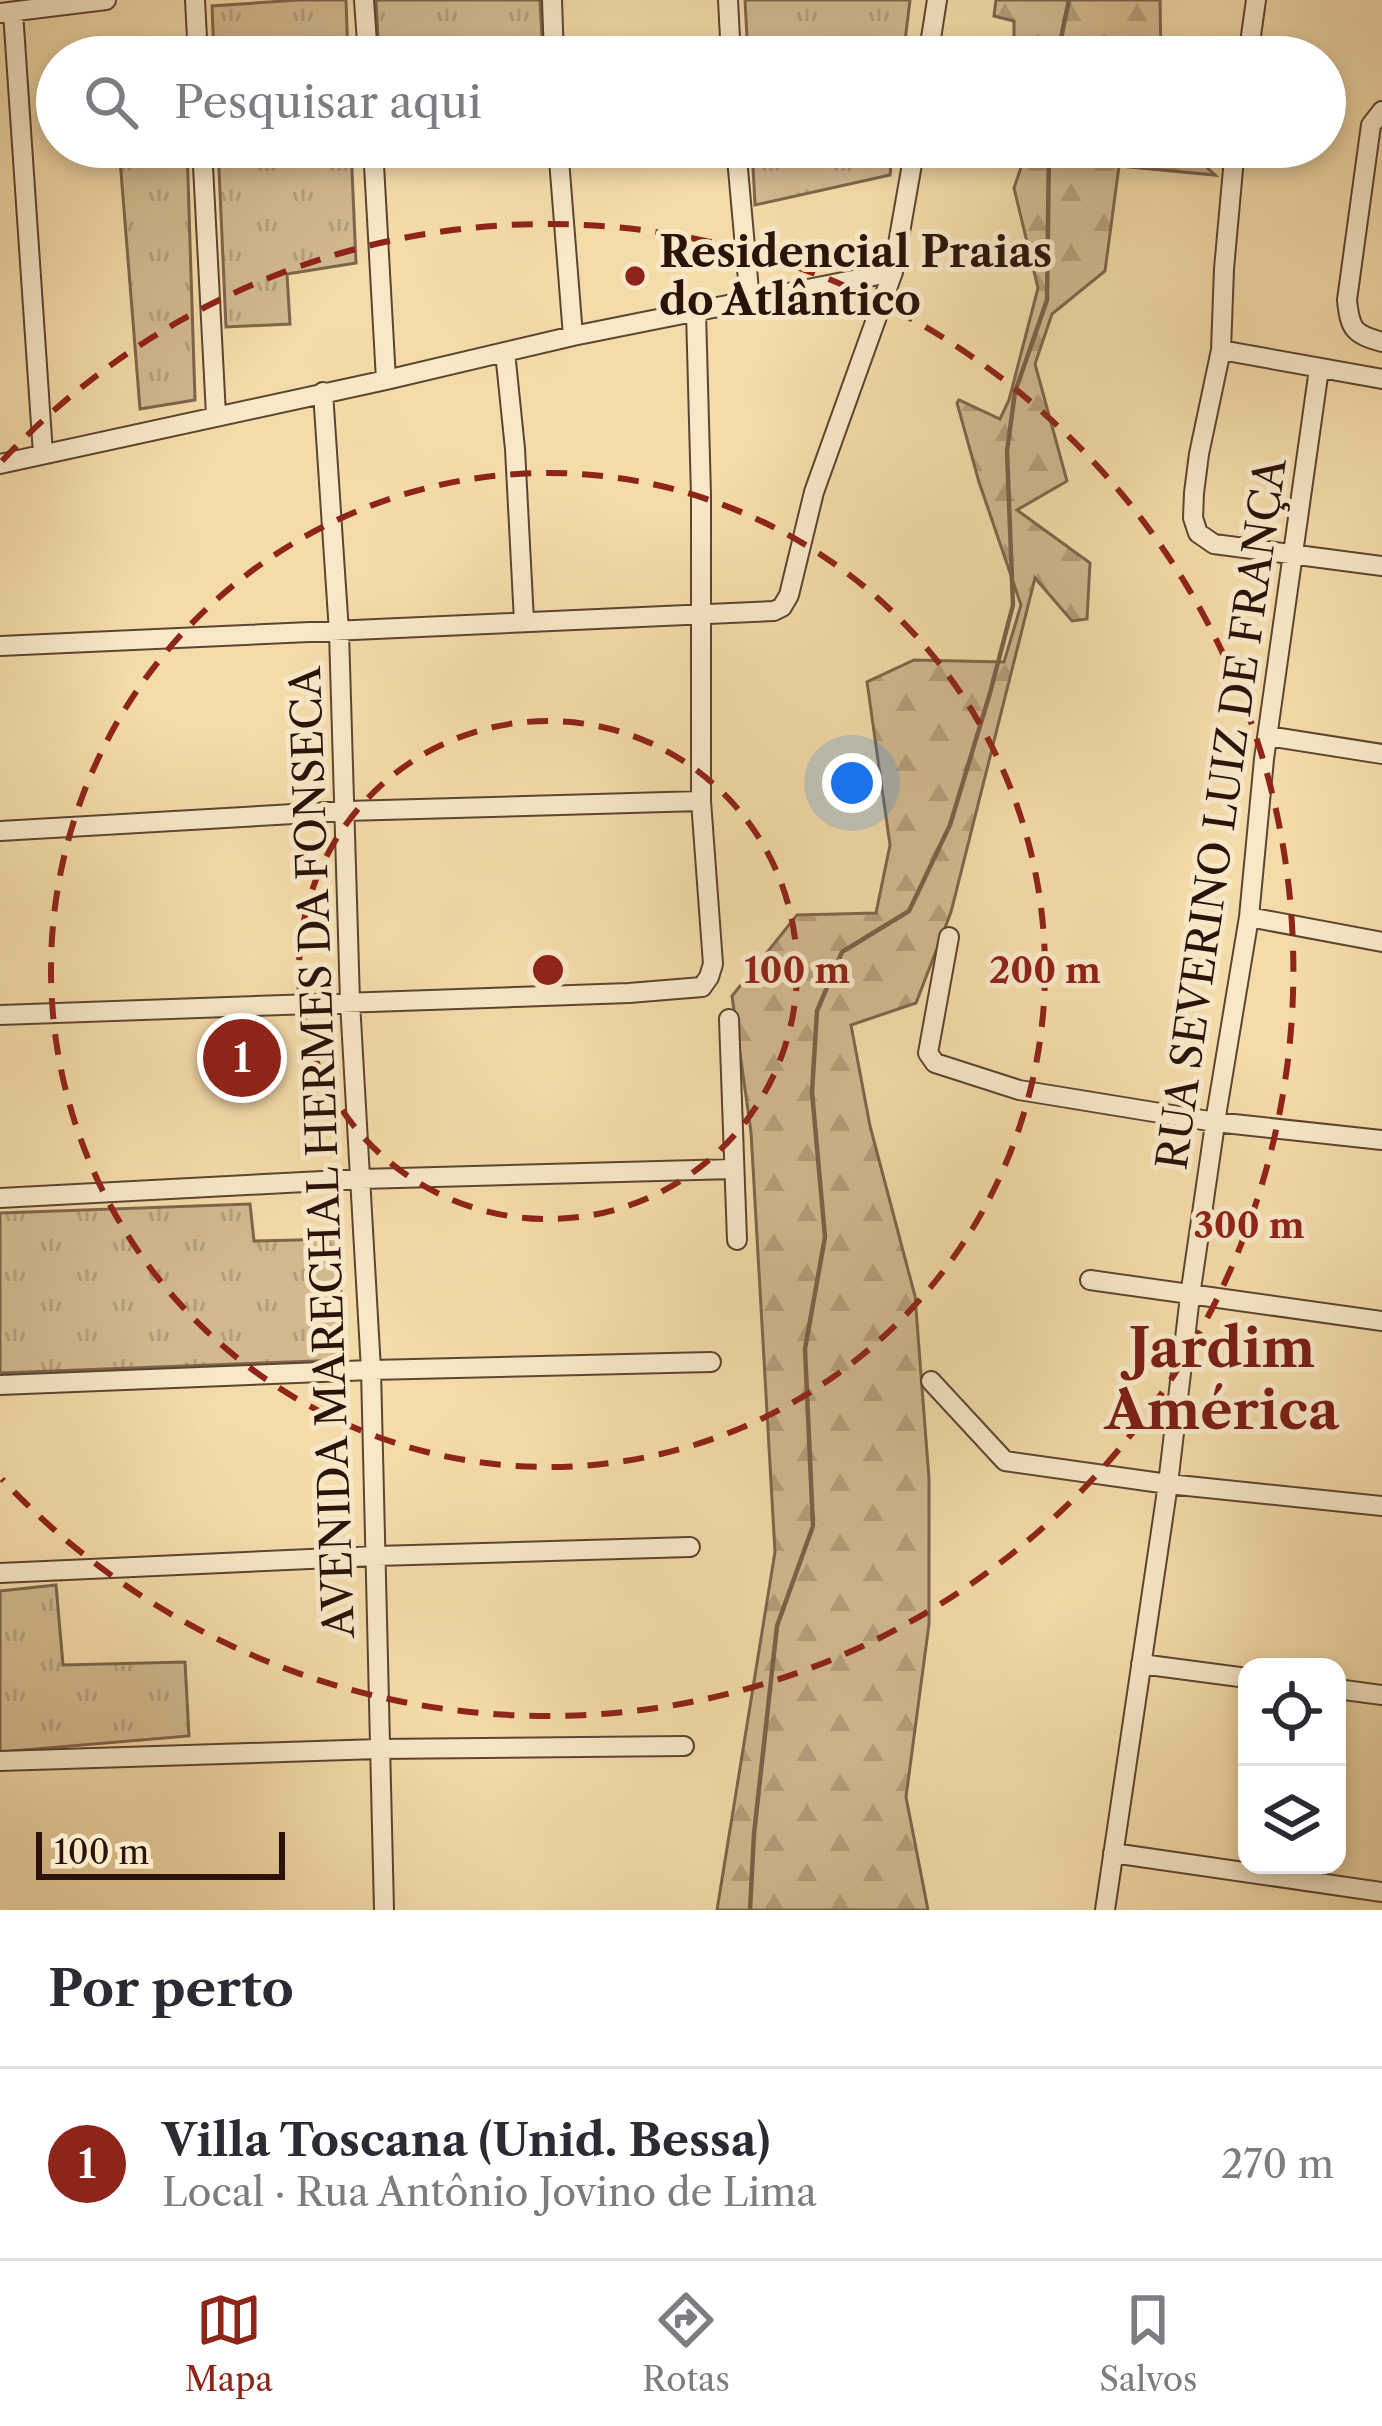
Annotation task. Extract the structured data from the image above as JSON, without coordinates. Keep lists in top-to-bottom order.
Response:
{
  "streets": {
    "street": ["RUA SEVERINO LUIZ DE FRANÇA", "AVENIDA MARECHAL HERMES DA FONSECA"]
  },
  "districts": ["Jardim América"],
  "places": ["Residencial Praias do Atlântico"],
  "scale_bar": "100 m",
  "page": {
    "search": "Pesquisar aqui",
    "pins": "1",
    "scale": "100 m",
    "heading": "Por perto",
    "list": [
      {
        "mark": "1",
        "name": "Villa Toscana (Unid. Bessa)",
        "note": "Local · Rua Antônio Jovino de Lima",
        "value": "270 m"
      }
    ],
    "nav": ["Mapa", "Rotas", "Salvos"]
  },
  "rings": ["100 m", "200 m", "300 m"]
}
